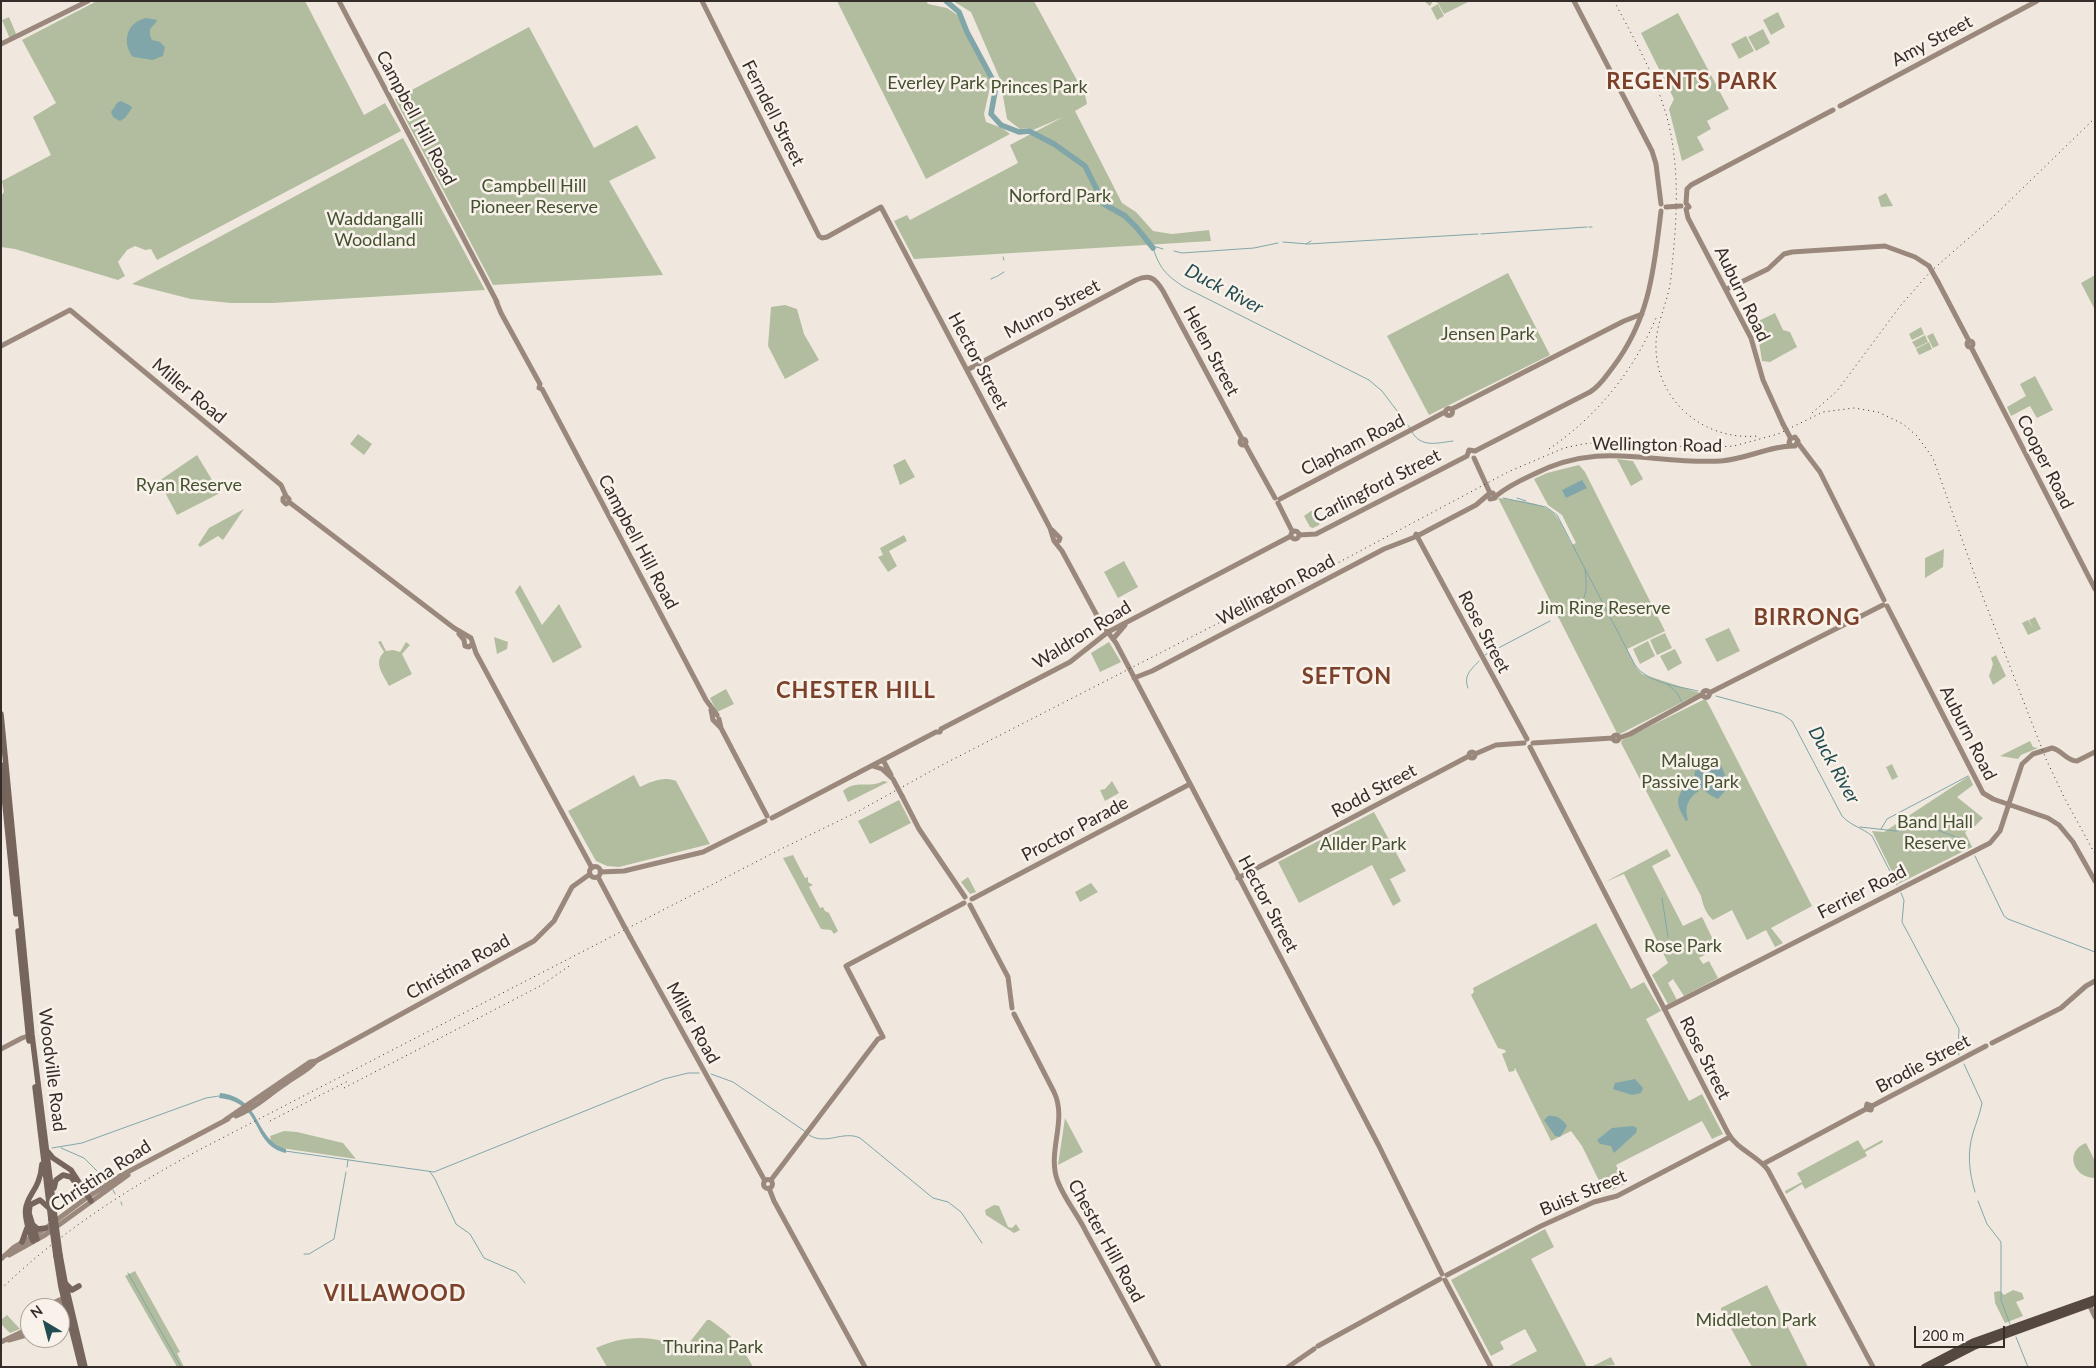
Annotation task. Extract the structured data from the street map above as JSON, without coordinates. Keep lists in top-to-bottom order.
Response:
{
  "streets": {
    "main road": ["Woodville Road"],
    "street": [
      "Amy Street",
      "Ferndell Street",
      "Campbell Hill Road",
      "Auburn Road",
      "Munro Street",
      "Helen Street",
      "Hector Street",
      "Miller Road",
      "Clapham Road",
      "Wellington Road",
      "Cooper Road",
      "Carlingford Street",
      "Rose Street",
      "Waldron Road",
      "Rodd Street",
      "Proctor Parade",
      "Ferrier Road",
      "Christina Road",
      "Brodie Street",
      "Buist Street",
      "Chester Hill Road"
    ]
  },
  "crossings": [
    ["Amy Street", "Auburn Road"],
    ["Ferndell Street", "Hector Street"],
    ["Campbell Hill Road", "Waldron Road"],
    ["Auburn Road", "Wellington Road"],
    ["Auburn Road", "Cooper Road"],
    ["Auburn Road", "Ferrier Road"],
    ["Munro Street", "Helen Street"],
    ["Munro Street", "Hector Street"],
    ["Helen Street", "Clapham Road"],
    ["Helen Street", "Carlingford Street"],
    ["Helen Street", "Waldron Road"],
    ["Hector Street", "Wellington Road"],
    ["Hector Street", "Waldron Road"],
    ["Hector Street", "Rodd Street"],
    ["Hector Street", "Proctor Parade"],
    ["Hector Street", "Buist Street"],
    ["Miller Road", "Waldron Road"],
    ["Wellington Road", "Rose Street"],
    ["Carlingford Street", "Waldron Road"],
    ["Rose Street", "Rodd Street"],
    ["Rose Street", "Ferrier Road"],
    ["Rose Street", "Brodie Street"],
    ["Rose Street", "Buist Street"],
    ["Proctor Parade", "Chester Hill Road"]
  ],
  "districts": [
    "REGENTS PARK",
    "BIRRONG",
    "SEFTON",
    "CHESTER HILL",
    "VILLAWOOD"
  ],
  "water": ["Duck River"],
  "parks": [
    "Everley Park",
    "Princes Park",
    "Campbell Hill Pioneer Reserve",
    "Norford Park",
    "Waddangalli Woodland",
    "Jensen Park",
    "Ryan Reserve",
    "Jim Ring Reserve",
    "Maluga Passive Park",
    "Band Hall Reserve",
    "Allder Park",
    "Rose Park",
    "Middleton Park",
    "Thurina Park"
  ],
  "scale_bar": "200 m",
  "north": "top left"
}
